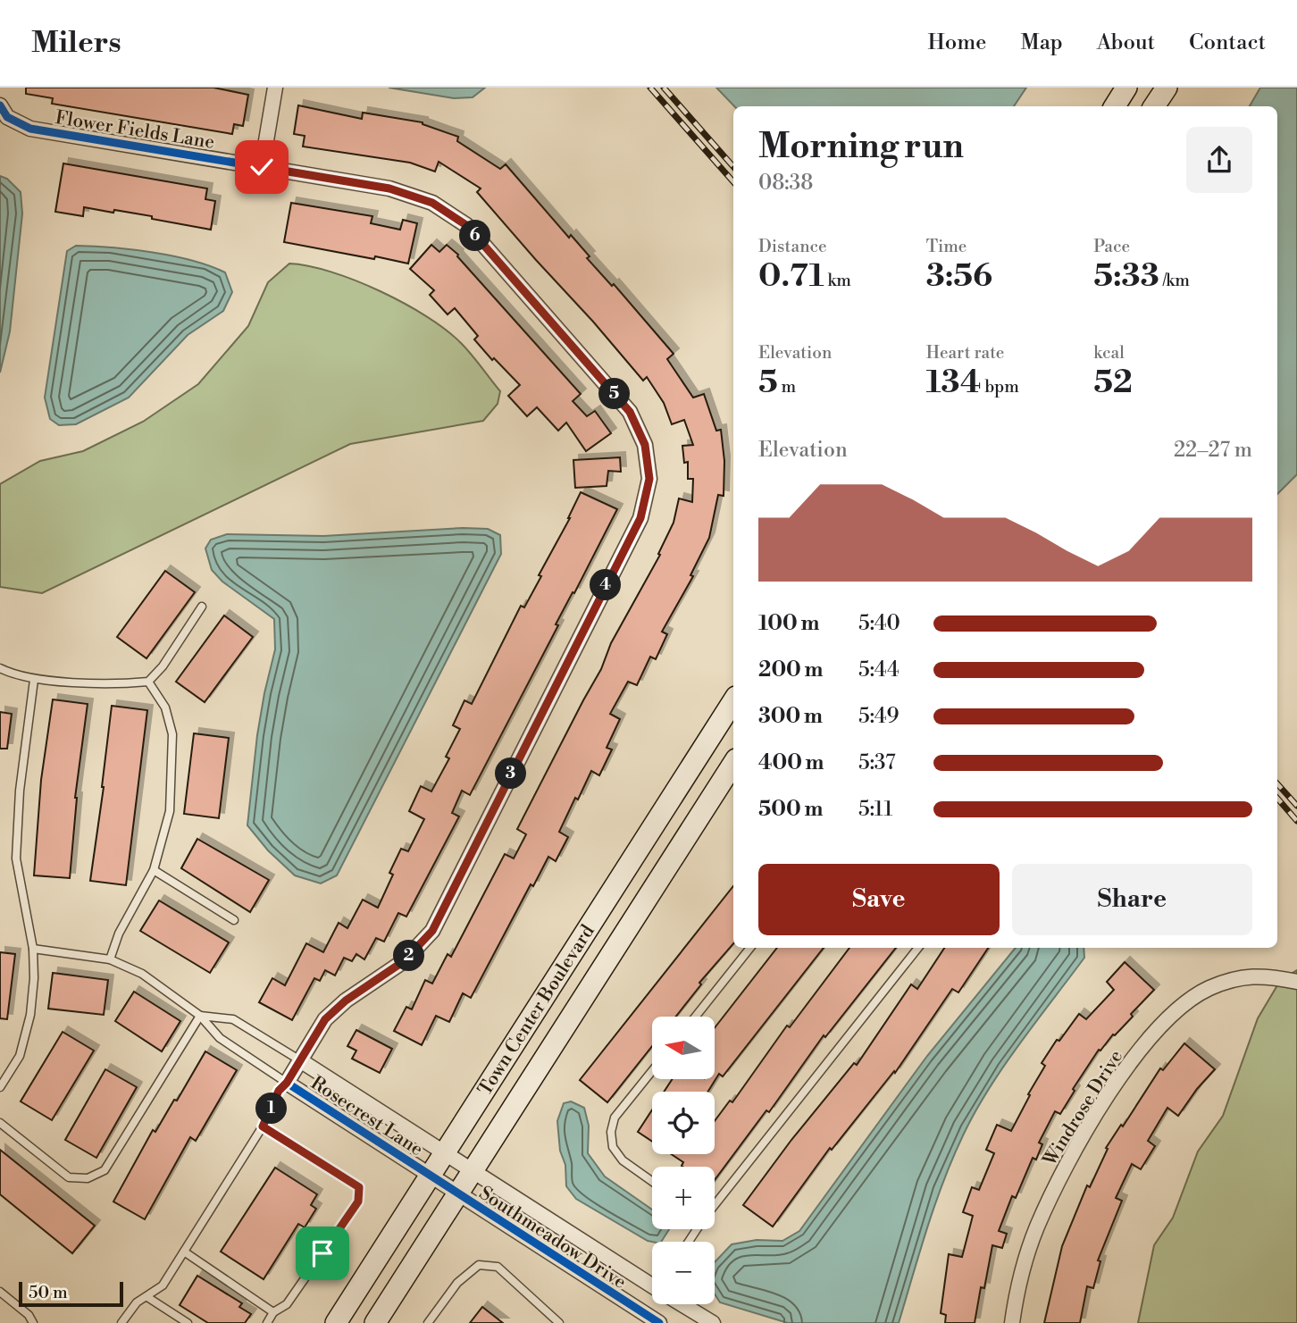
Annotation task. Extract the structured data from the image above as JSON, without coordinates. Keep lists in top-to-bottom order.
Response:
{
  "streets": {
    "main road": ["Town Center Boulevard"],
    "street": [
      "Flower Fields Lane",
      "Windrose Drive",
      "Rosecrest Lane",
      "Southmeadow Drive"
    ]
  },
  "crossings": [
    ["Flower Fields Lane", "Rosecrest Lane"],
    ["Town Center Boulevard", "Rosecrest Lane"],
    ["Town Center Boulevard", "Southmeadow Drive"],
    ["Rosecrest Lane", "Southmeadow Drive"]
  ],
  "scale_bar": "50 m",
  "north": "left",
  "page": {
    "header": "Milers",
    "nav": [
      "Home",
      "Map",
      "About",
      "Contact"
    ],
    "heading": ["Morning run", "08:38"],
    "stats": [
      ["Distance", "0.71 km"],
      ["Time", "3:56"],
      ["Pace", "5:33 /km"],
      ["Elevation", "5 m"],
      ["Heart rate", "134 bpm"],
      ["kcal", "52"]
    ],
    "pins": [
      "6",
      "5",
      "4",
      "3",
      "2",
      "1"
    ],
    "chart": ["Elevation", "22–27 m"],
    "list": [
      {
        "name": "100 m",
        "note": "5:40"
      },
      {
        "name": "200 m",
        "note": "5:44"
      },
      {
        "name": "300 m",
        "note": "5:49"
      },
      {
        "name": "400 m",
        "note": "5:37"
      },
      {
        "name": "500 m",
        "note": "5:11"
      }
    ],
    "buttons": ["Save", "Share"],
    "map_buttons": ["+", "−"],
    "scale": "50 m"
  }
}
